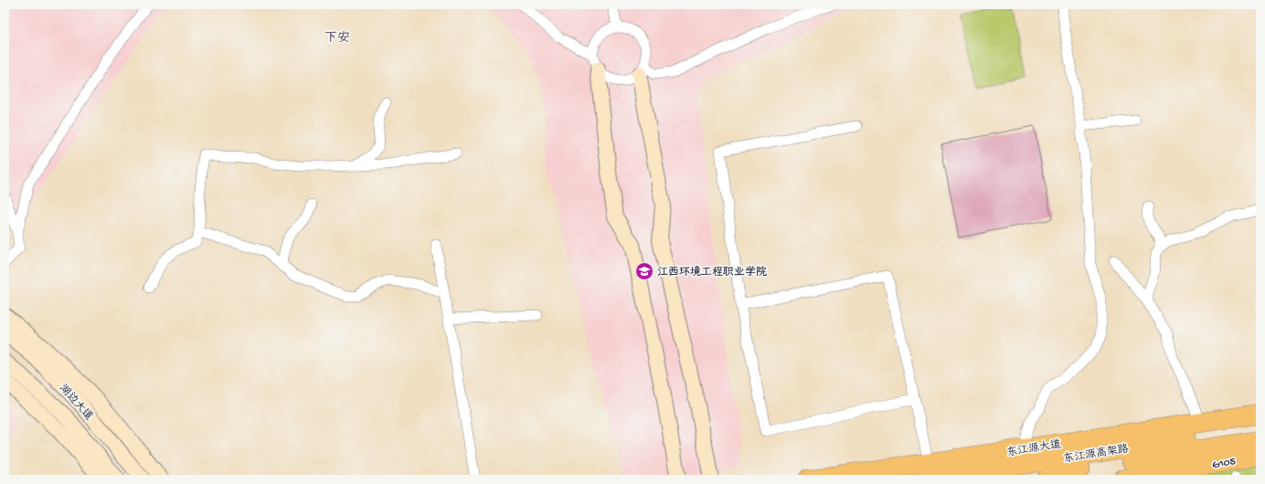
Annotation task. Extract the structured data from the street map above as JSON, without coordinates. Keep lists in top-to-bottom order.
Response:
{
  "streets": {
    "highway": ["东江源大道", "东江源高架路", "G105"],
    "street": ["湖边大道"]
  },
  "crossings": [
    ["东江源大道", "东江源高架路"]
  ],
  "districts": ["下安"],
  "places": {
    "school or university": ["江西环境工程职业学院"]
  }
}
